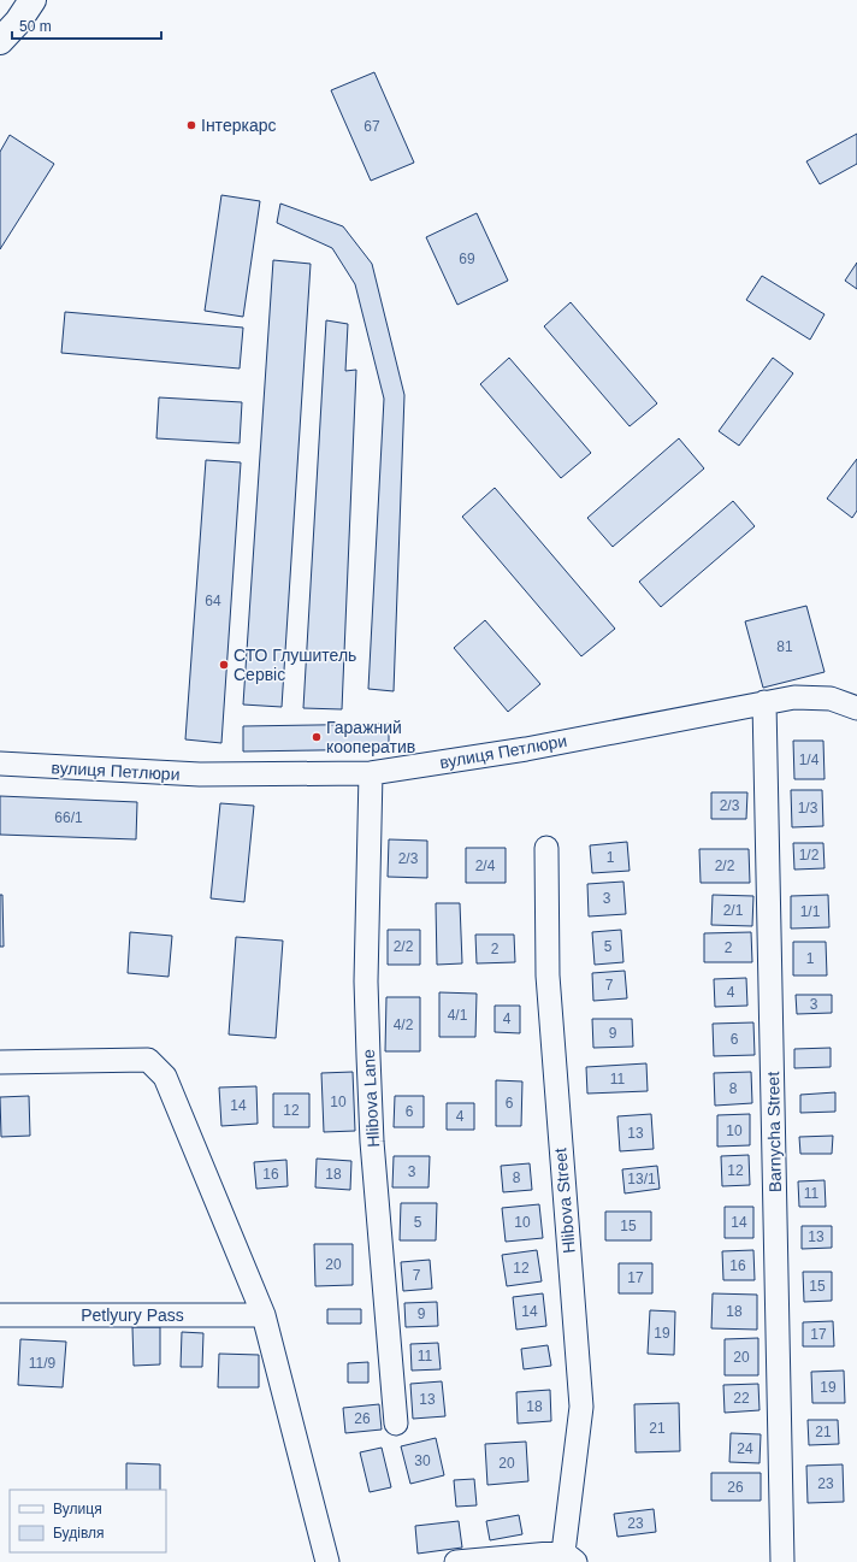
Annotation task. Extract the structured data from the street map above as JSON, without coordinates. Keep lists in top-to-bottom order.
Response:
{
  "streets": {
    "street": [
      "вулиця Петлюри",
      "Hlibova Lane",
      "Barnycha Street",
      "Hlibova Street",
      "Petlyury Pass"
    ]
  },
  "crossings": [
    ["вулиця Петлюри", "Hlibova Lane"],
    ["вулиця Петлюри", "Barnycha Street"]
  ],
  "places": ["Інтеркарс", "СТО Глушитель Сервіс", "Гаражний кооператив"],
  "house_numbers": [
    "67",
    "69",
    "64",
    "81",
    "1/4",
    "2/3",
    "1/3",
    "66/1",
    "1/2",
    "1",
    "2/3",
    "2/4",
    "2/2",
    "3",
    "2/1",
    "1/1",
    "2/2",
    "5",
    "2",
    "2",
    "1",
    "7",
    "4",
    "3",
    "4/1",
    "4",
    "4/2",
    "9",
    "6",
    "11",
    "8",
    "10",
    "6",
    "14",
    "12",
    "6",
    "4",
    "10",
    "13",
    "12",
    "3",
    "16",
    "18",
    "8",
    "13/1",
    "11",
    "5",
    "10",
    "14",
    "15",
    "13",
    "20",
    "16",
    "12",
    "7",
    "17",
    "15",
    "14",
    "18",
    "9",
    "19",
    "17",
    "11",
    "20",
    "11/9",
    "19",
    "22",
    "13",
    "18",
    "26",
    "21",
    "21",
    "24",
    "30",
    "20",
    "23",
    "26",
    "23"
  ],
  "legend": ["Вулиця", "Будівля"],
  "scale_bar": "50 m"
}
